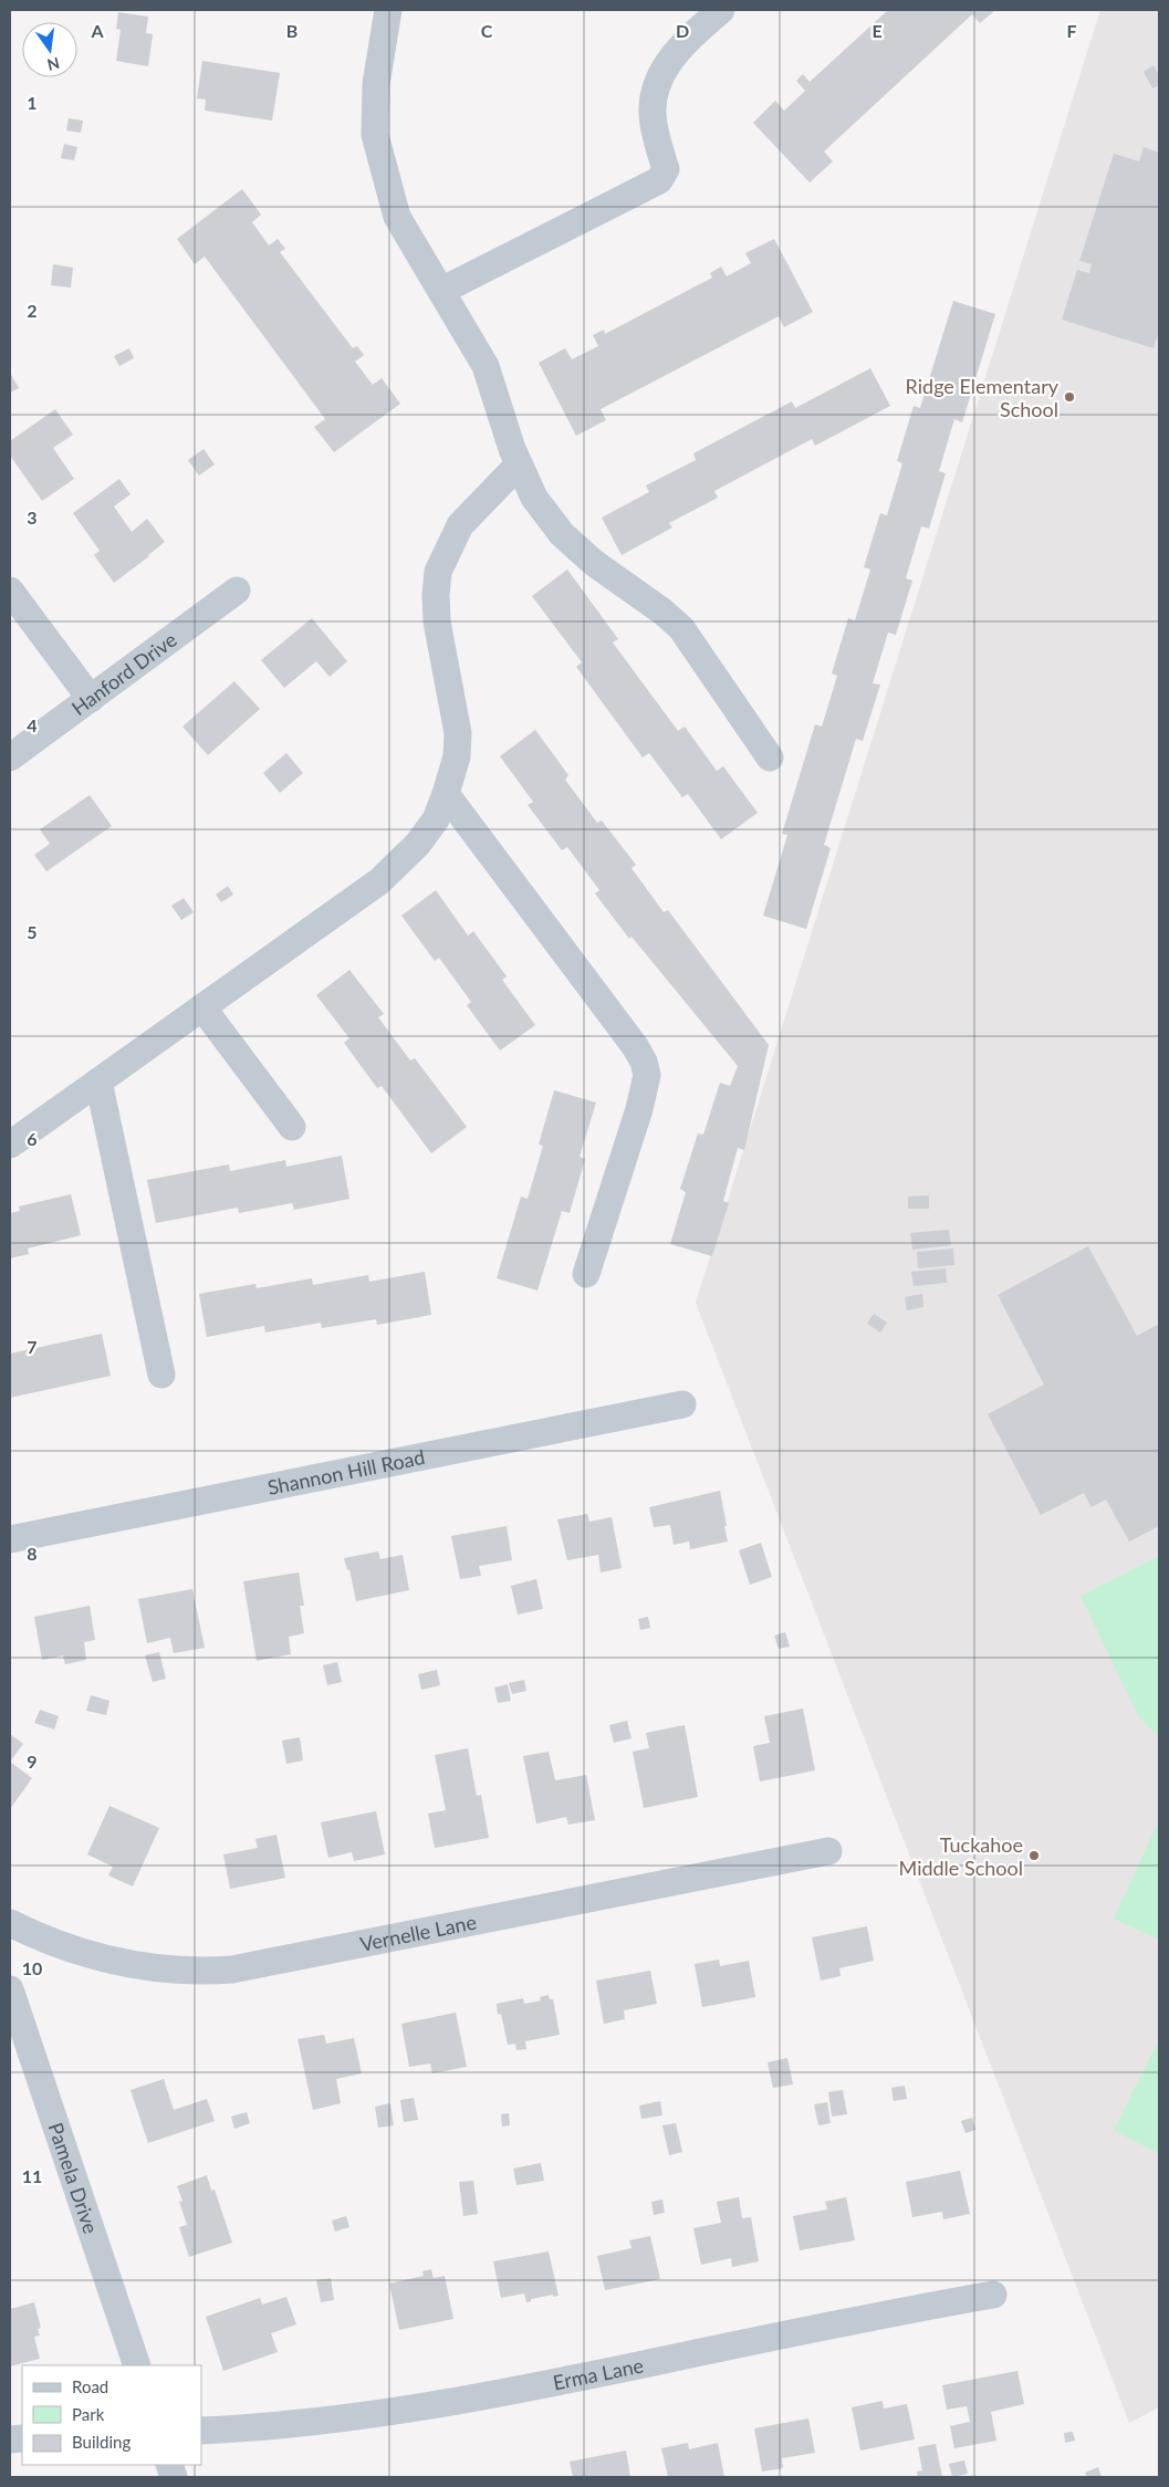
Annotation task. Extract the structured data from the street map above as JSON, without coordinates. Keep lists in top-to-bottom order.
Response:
{
  "streets": {
    "street": [
      "Hanford Drive",
      "Shannon Hill Road",
      "Vernelle Lane",
      "Pamela Drive",
      "Erma Lane"
    ]
  },
  "places": ["Ridge Elementary School", "Tuckahoe Middle School"],
  "legend": ["Road", "Park", "Building"],
  "north": "bottom",
  "grid": {
    "columns": [
      "A",
      "B",
      "C",
      "D",
      "E",
      "F"
    ],
    "rows": [
      "1",
      "2",
      "3",
      "4",
      "5",
      "6",
      "7",
      "8",
      "9",
      "10",
      "11"
    ]
  }
}
